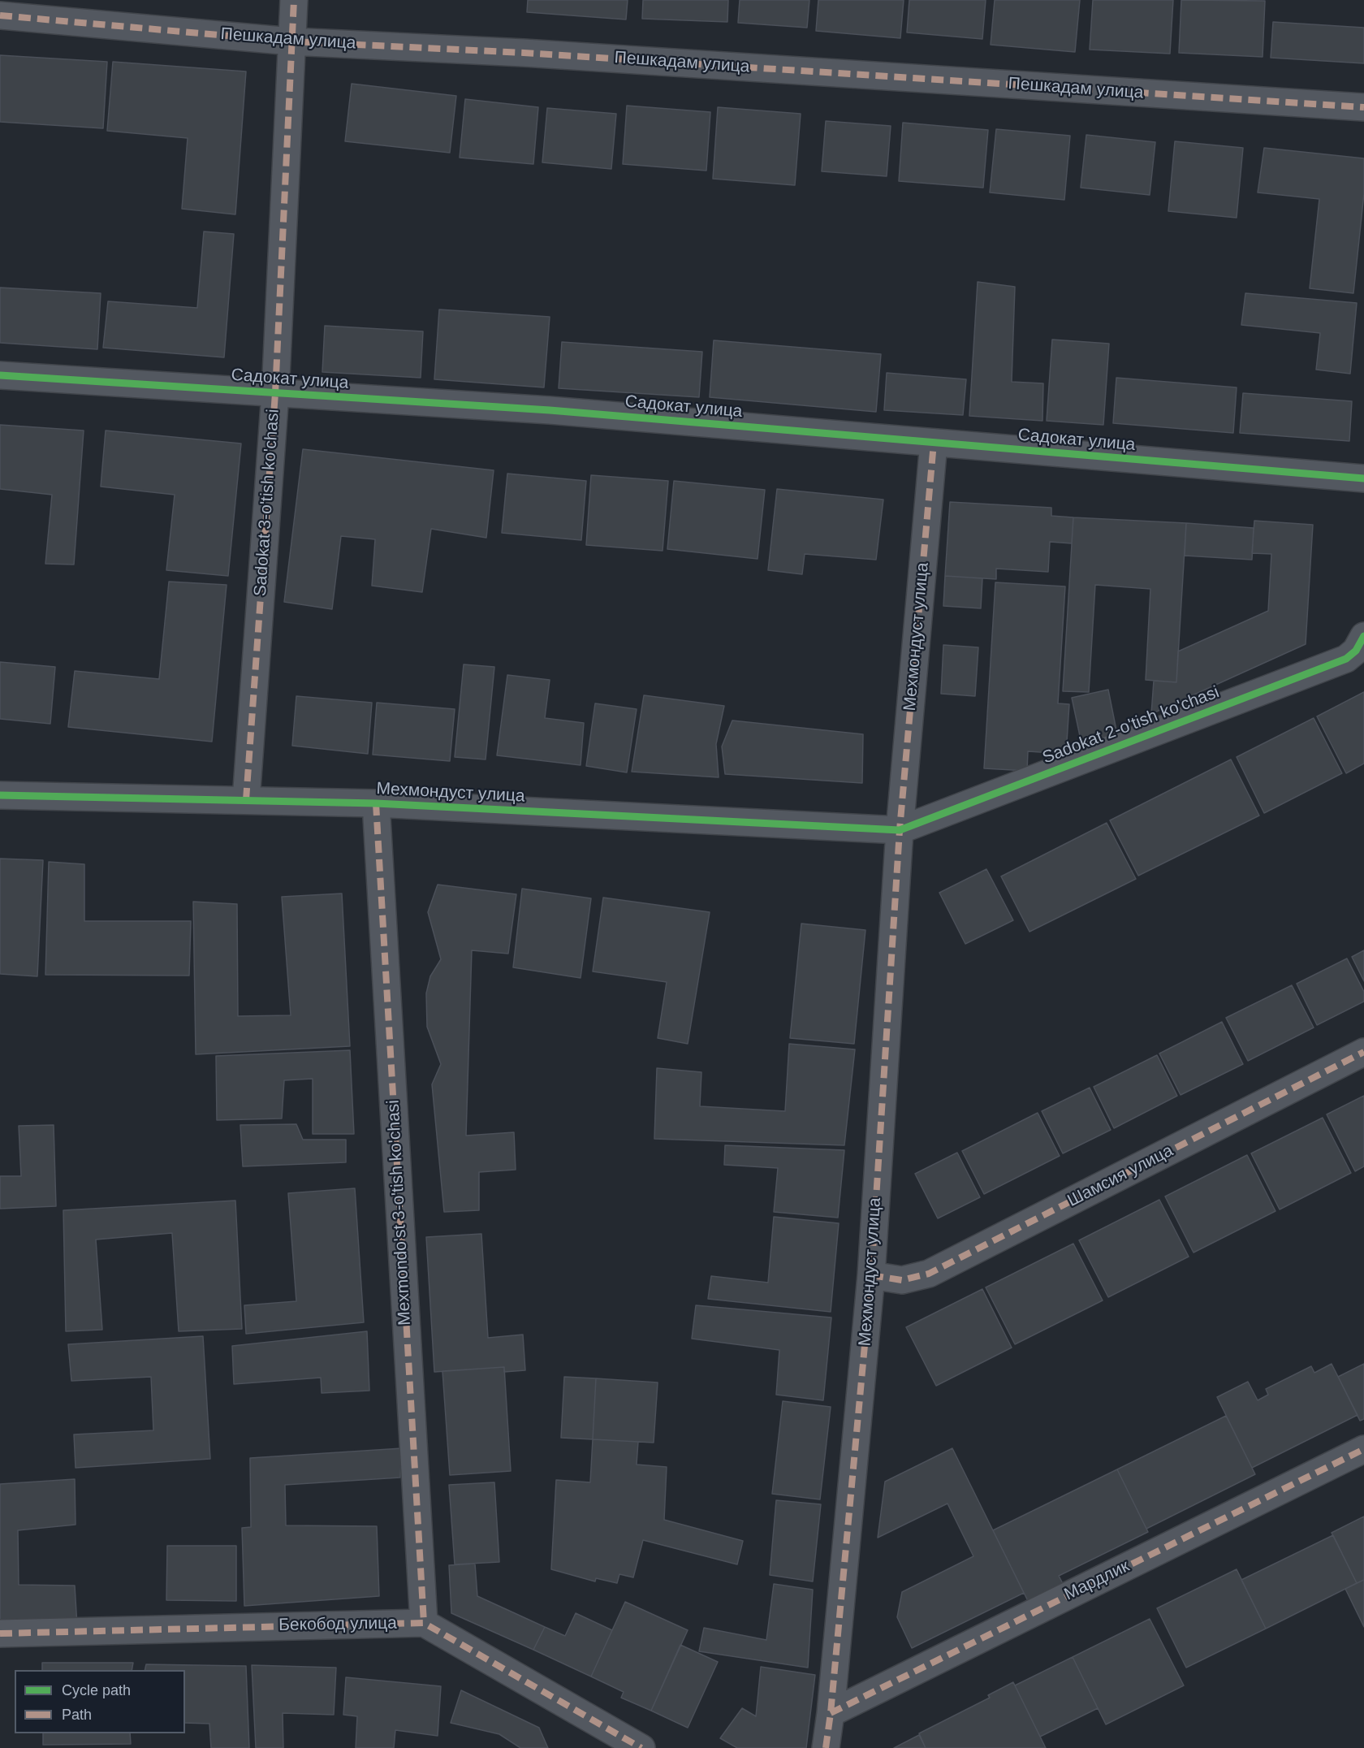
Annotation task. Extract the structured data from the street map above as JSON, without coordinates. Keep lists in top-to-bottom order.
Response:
{
  "streets": {
    "street": [
      "Пешкадам улица",
      "Садокат улица",
      "Sadokat 3-o'tish ko'chasi",
      "Мехмондуст улица",
      "Sadokat 2-o'tish ko'chasi",
      "Шамсия улица",
      "Mexmondo'st 3-o'tish ko'chasi",
      "Мардлик",
      "Бекобод улица"
    ]
  },
  "crossings": [
    ["Пешкадам улица", "Sadokat 3-o'tish ko'chasi"],
    ["Садокат улица", "Sadokat 3-o'tish ko'chasi"],
    ["Садокат улица", "Мехмондуст улица"],
    ["Sadokat 3-o'tish ko'chasi", "Мехмондуст улица"],
    ["Мехмондуст улица", "Sadokat 2-o'tish ko'chasi"],
    ["Мехмондуст улица", "Шамсия улица"],
    ["Мехмондуст улица", "Mexmondo'st 3-o'tish ko'chasi"],
    ["Мехмондуст улица", "Мардлик"],
    ["Mexmondo'st 3-o'tish ko'chasi", "Бекобод улица"]
  ],
  "legend": ["Cycle path", "Path"]
}
